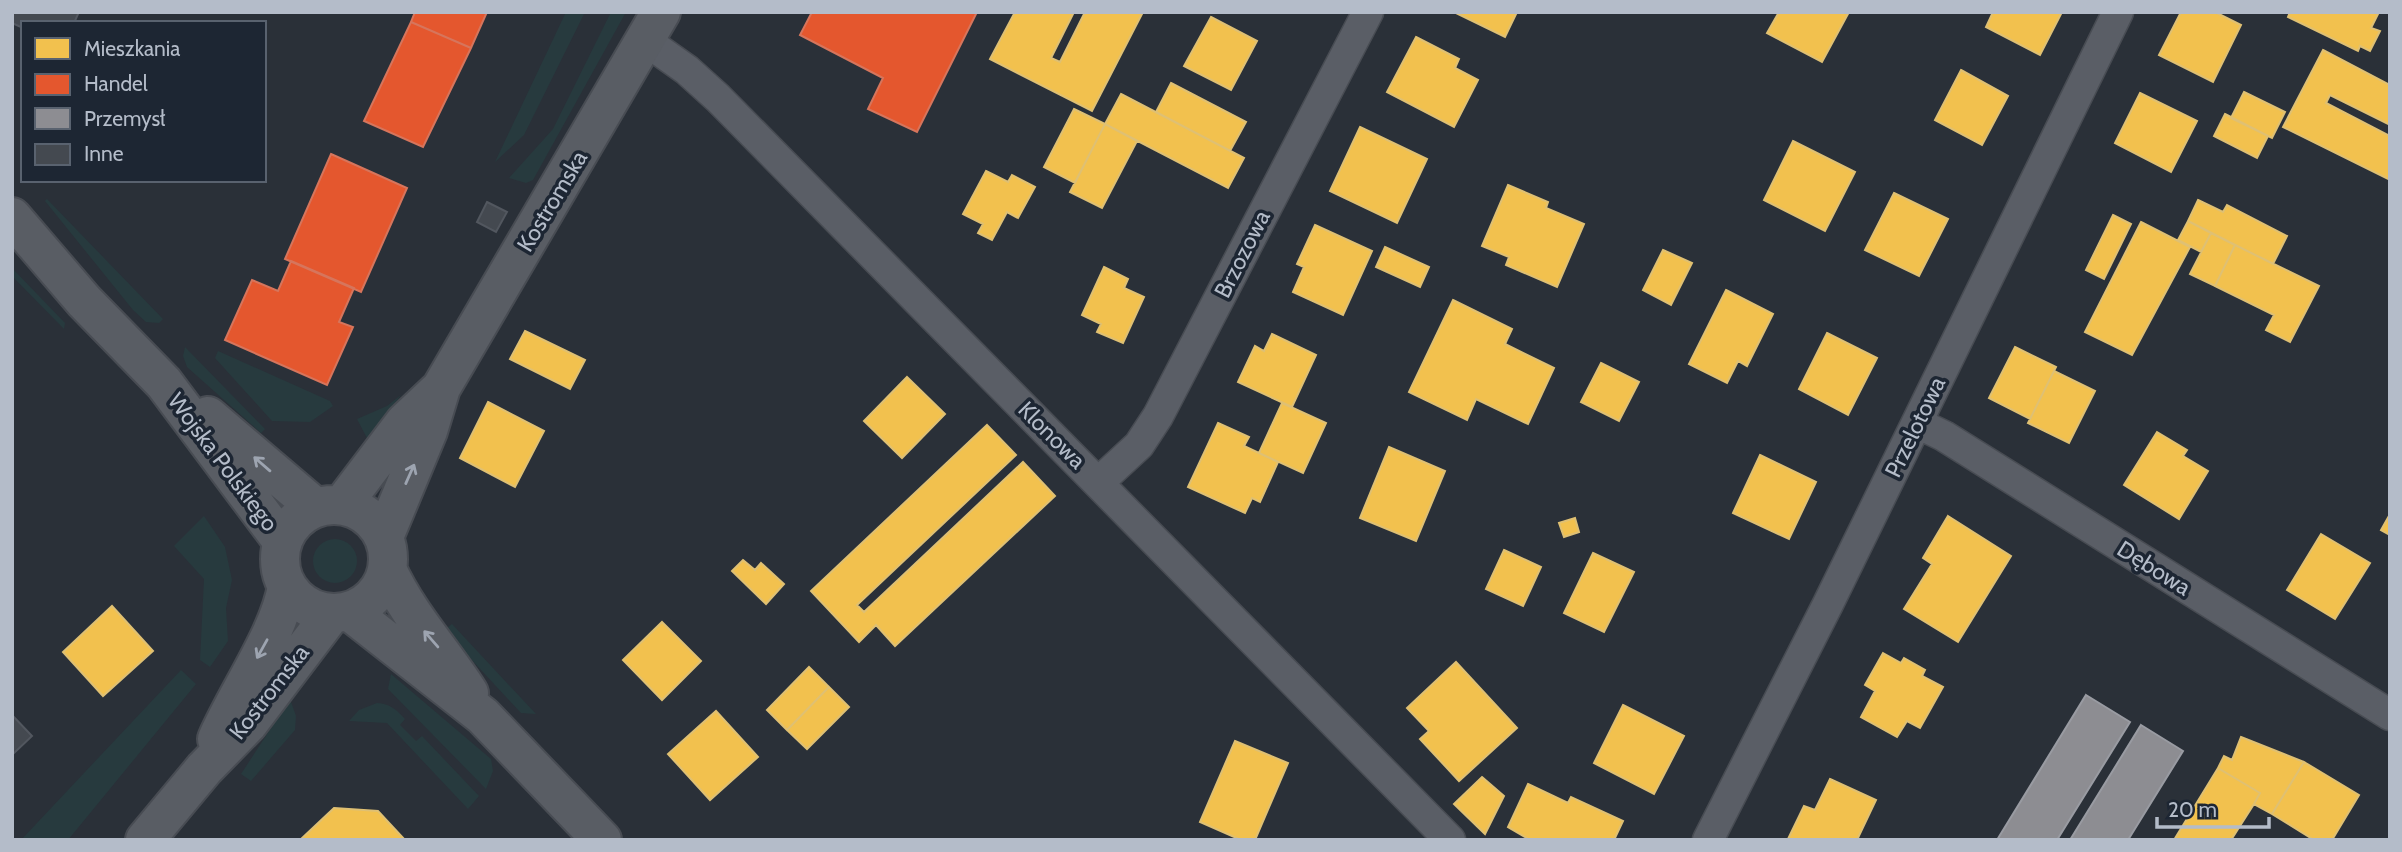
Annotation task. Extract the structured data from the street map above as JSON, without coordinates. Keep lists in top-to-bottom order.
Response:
{
  "streets": {
    "main road": ["Kostromska", "Wojska Polskiego"],
    "street": [
      "Brzozowa",
      "Przelotowa",
      "Klonowa",
      "Dębowa"
    ]
  },
  "crossings": [
    ["Kostromska", "Klonowa"],
    ["Kostromska", "Wojska Polskiego"],
    ["Brzozowa", "Klonowa"],
    ["Przelotowa", "Dębowa"]
  ],
  "legend": [
    "Mieszkania",
    "Handel",
    "Przemysł",
    "Inne"
  ],
  "scale_bar": "20 m"
}
